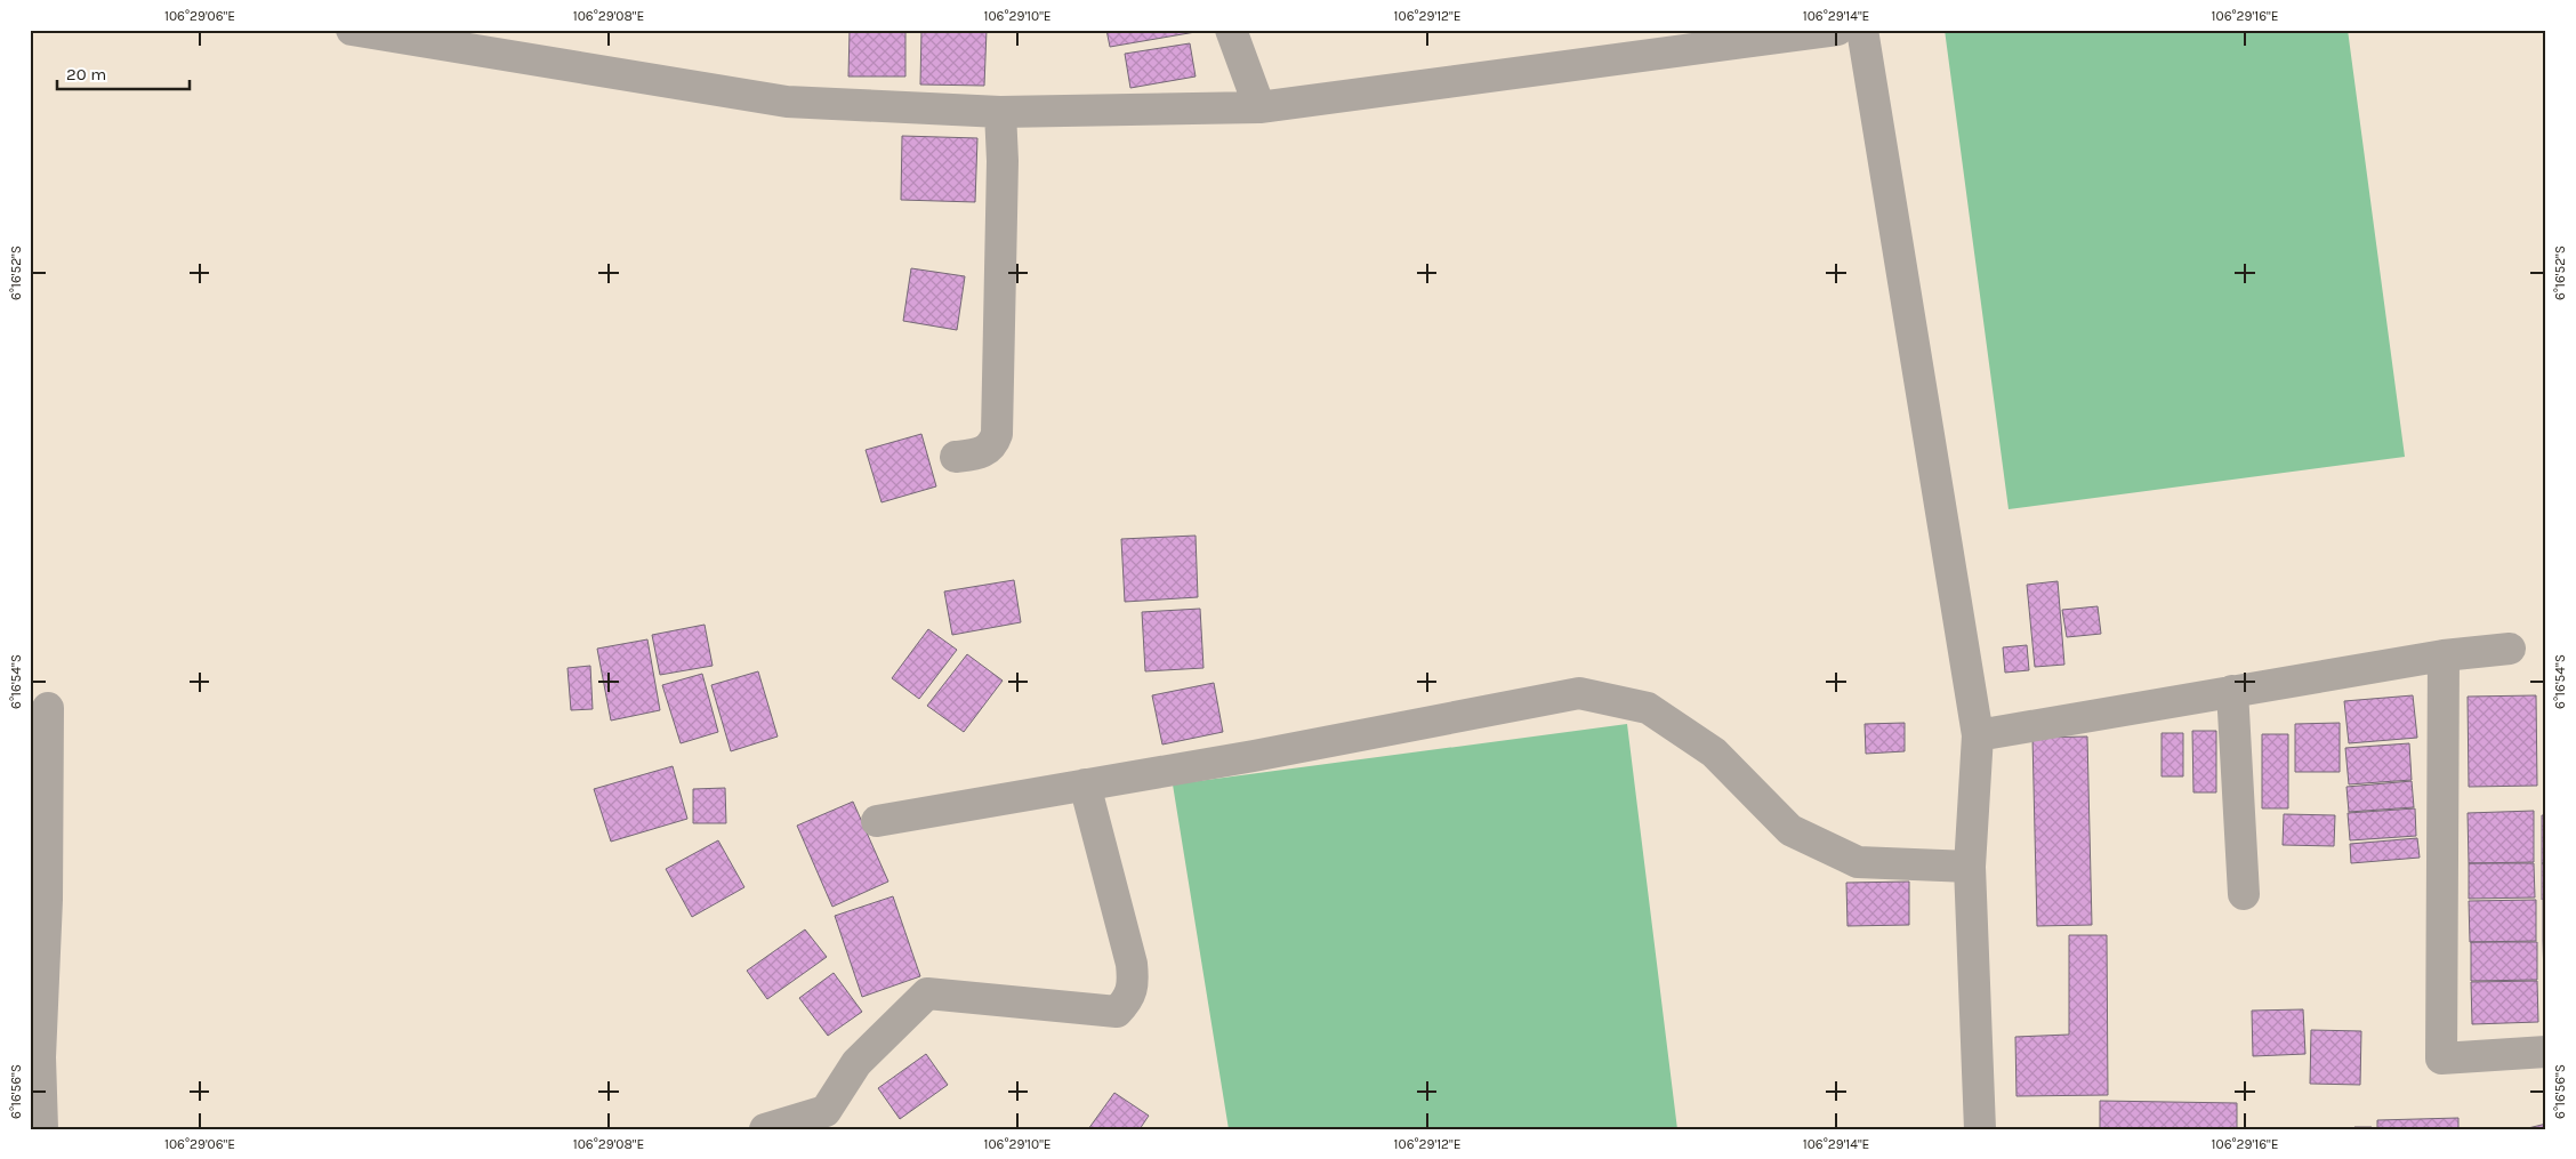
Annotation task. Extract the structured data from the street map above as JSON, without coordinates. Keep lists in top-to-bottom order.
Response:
{
  "scale_bar": "20 m",
  "coordinates": [
    "106°29'06\"E",
    "106°29'08\"E",
    "106°29'10\"E",
    "106°29'12\"E",
    "106°29'14\"E",
    "106°29'16\"E",
    "6°16'52\"S",
    "6°16'54\"S",
    "6°16'56\"S"
  ]
}
